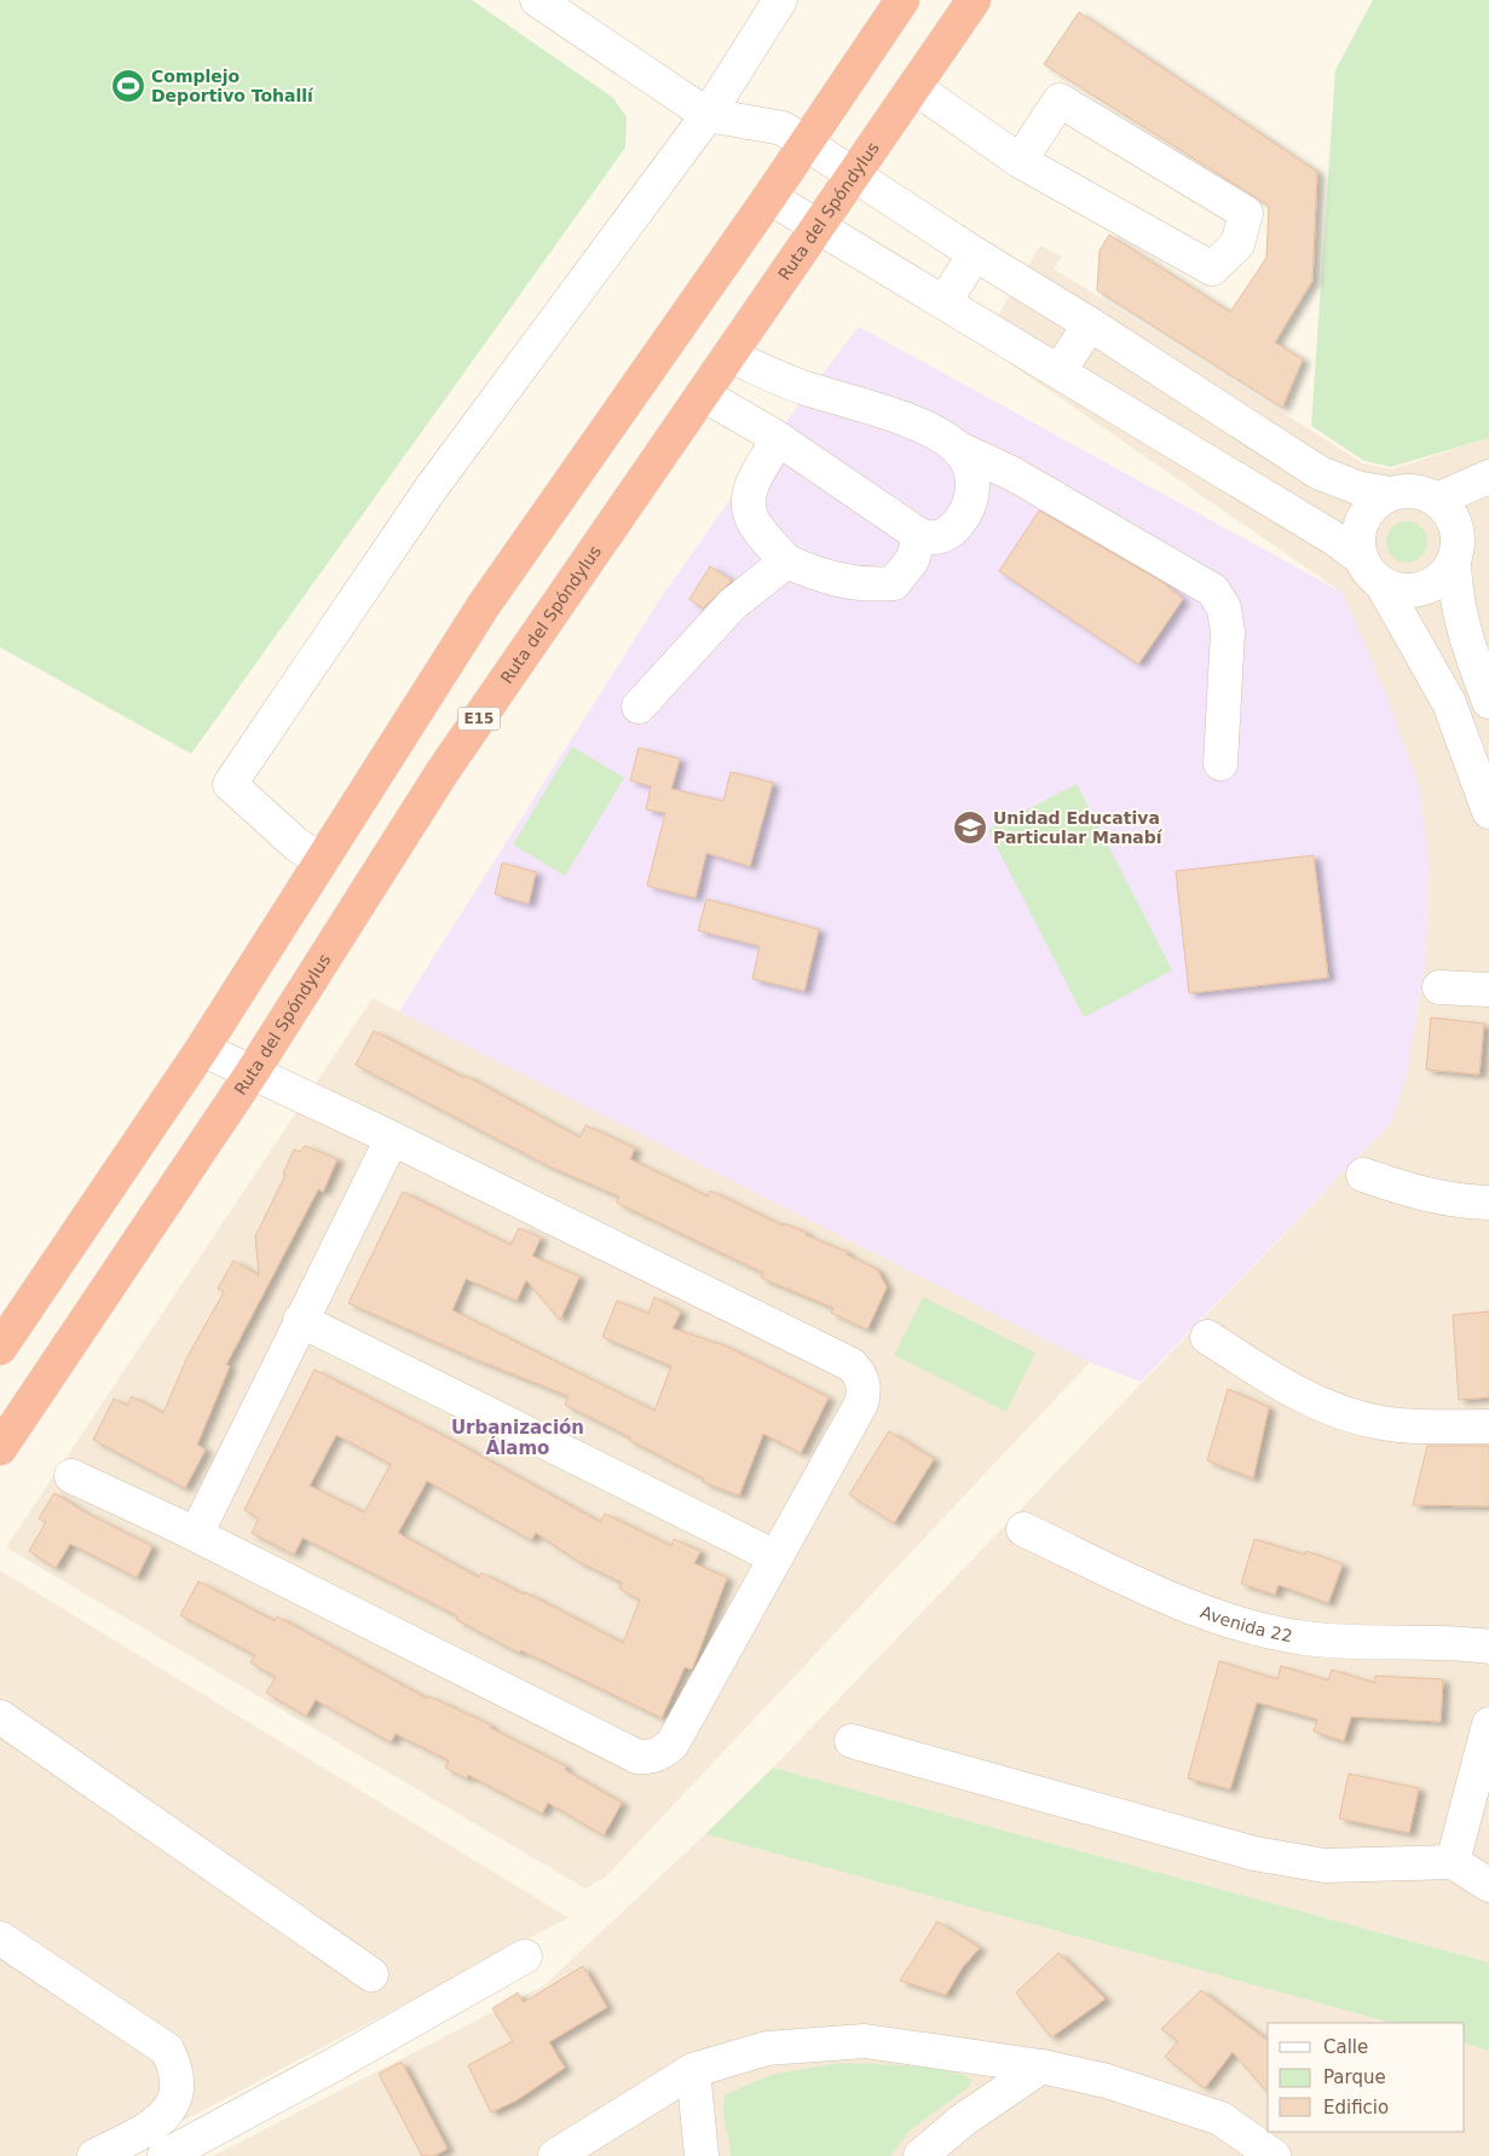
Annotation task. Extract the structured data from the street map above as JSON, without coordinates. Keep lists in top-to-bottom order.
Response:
{
  "streets": {
    "highway": ["Ruta del Spóndylus", "E15"],
    "street": ["Avenida 22"]
  },
  "districts": ["Urbanización Álamo"],
  "places": {
    "sports": ["Complejo Deportivo Tohallí"],
    "school or university": ["Unidad Educativa Particular Manabí"]
  },
  "legend": ["Calle", "Parque", "Edificio"]
}
